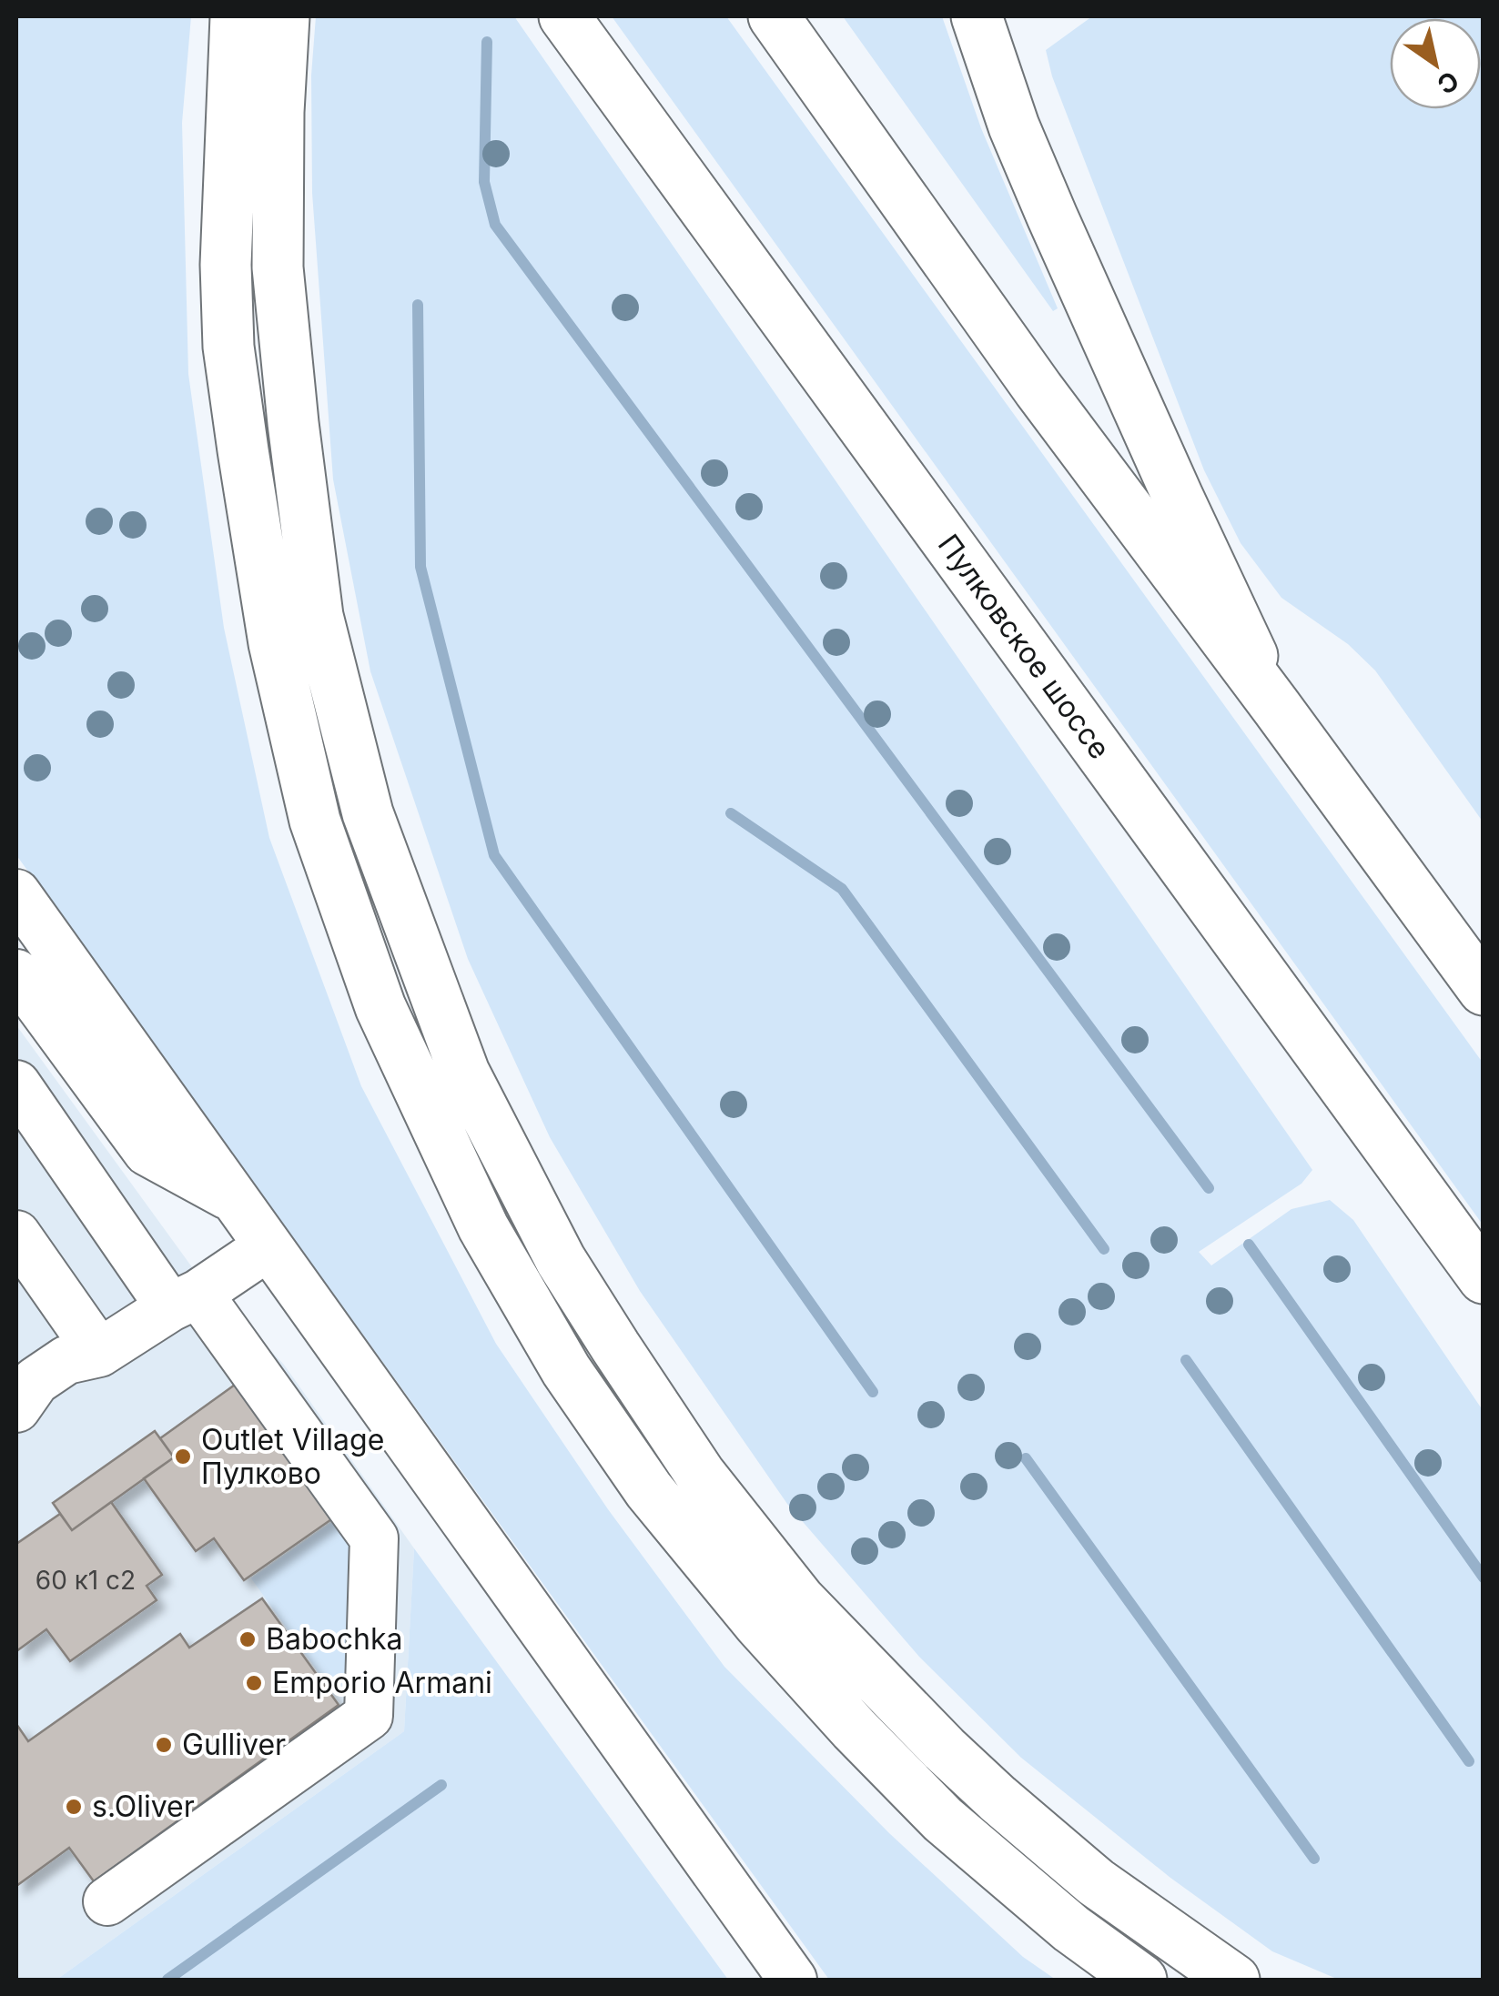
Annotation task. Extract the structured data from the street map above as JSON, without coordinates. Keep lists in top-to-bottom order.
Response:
{
  "streets": {
    "main road": ["Пулковское шоссе"]
  },
  "places": [
    "Outlet Village Пулково",
    "Babochka",
    "Emporio Armani",
    "Gulliver",
    "s.Oliver"
  ],
  "house_numbers": ["60 к1 c2"],
  "north": "bottom right"
}
